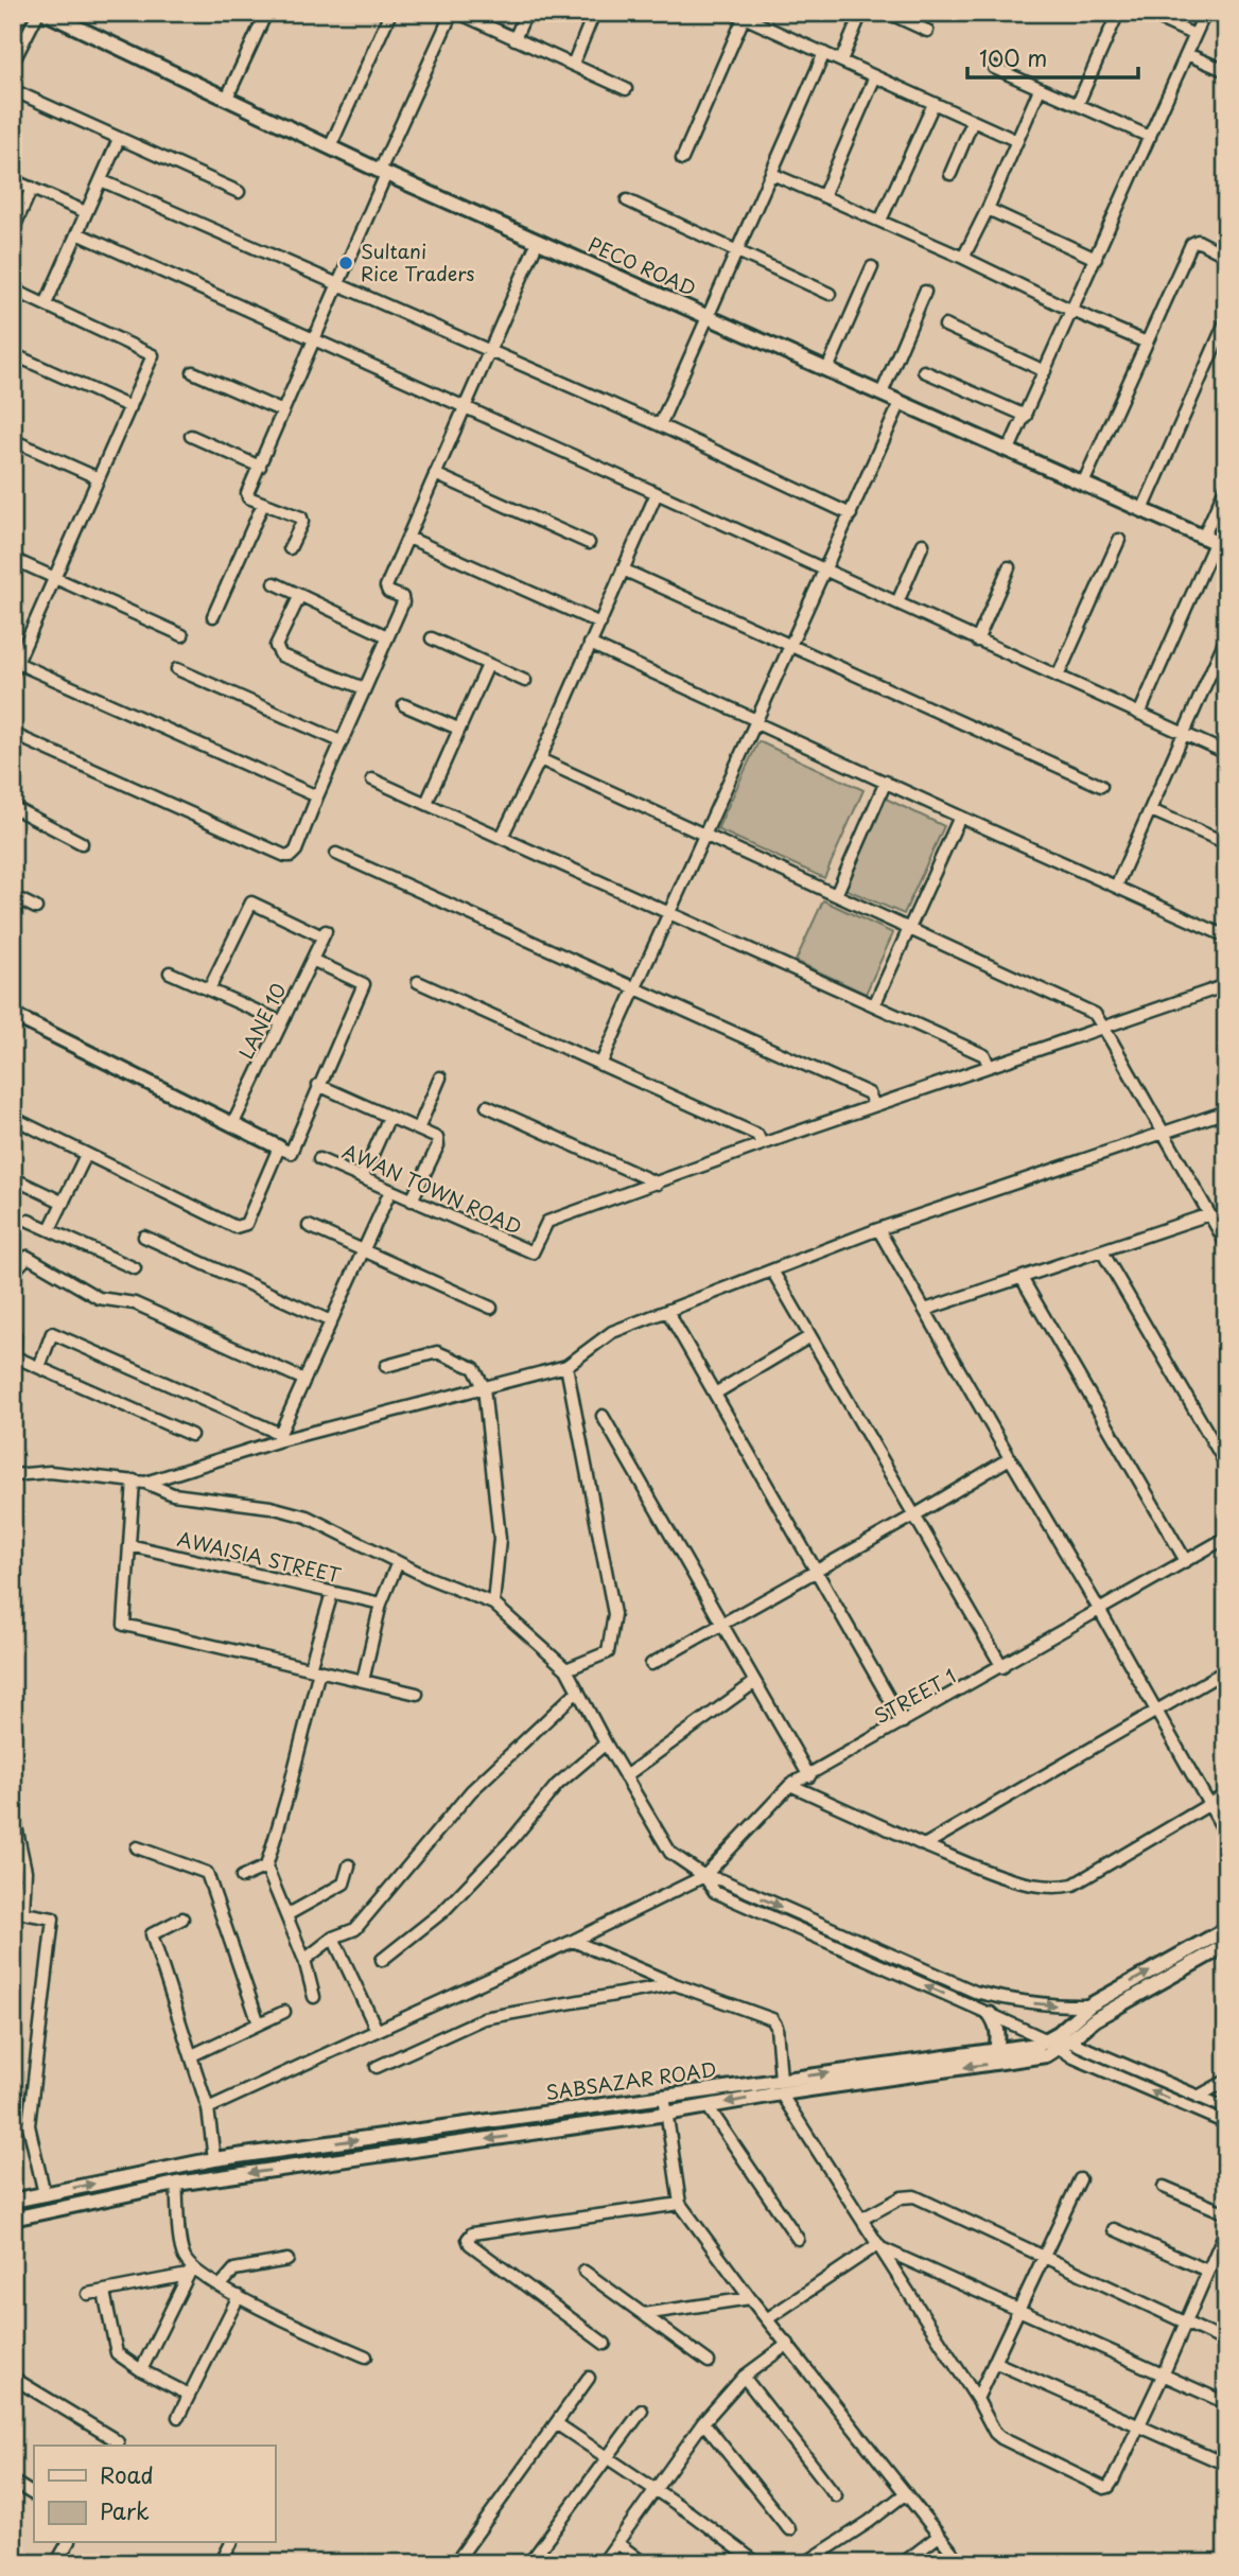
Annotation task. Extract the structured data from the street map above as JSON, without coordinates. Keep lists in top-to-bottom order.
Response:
{
  "streets": {
    "street": [
      "PECO ROAD",
      "LANE 10",
      "AWAN TOWN ROAD",
      "AWAISIA STREET",
      "STREET 1",
      "SABSAZAR ROAD"
    ]
  },
  "places": ["Sultani Rice Traders"],
  "legend": ["Road", "Park"],
  "scale_bar": "100 m"
}
